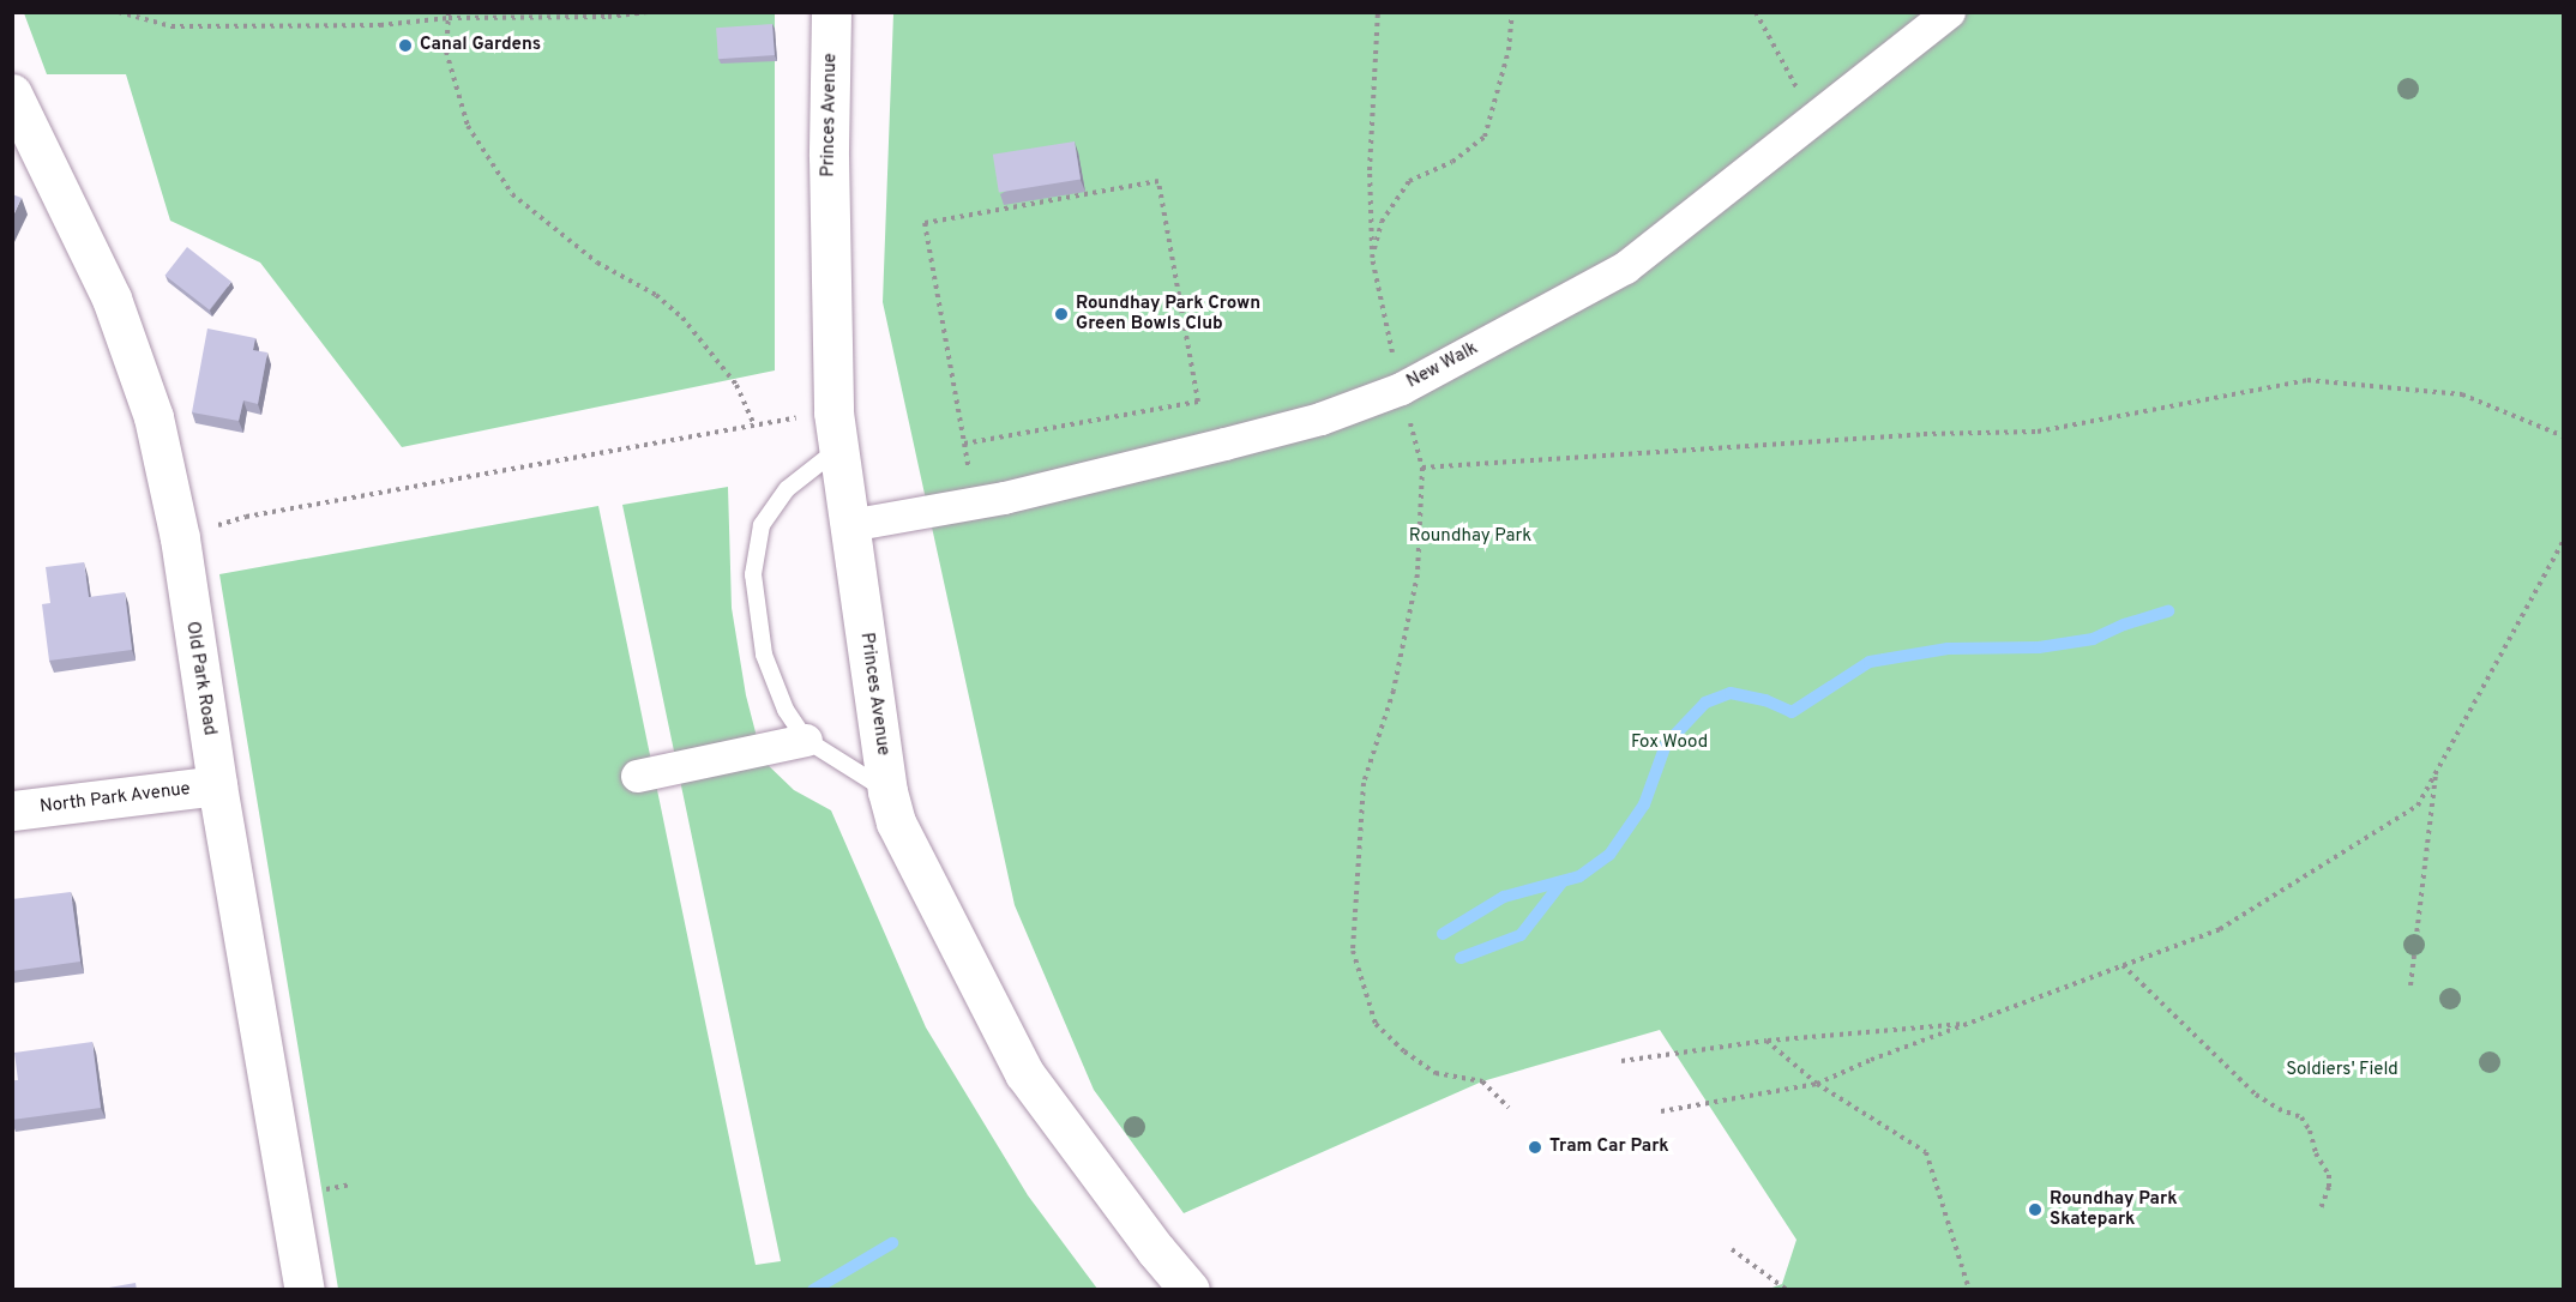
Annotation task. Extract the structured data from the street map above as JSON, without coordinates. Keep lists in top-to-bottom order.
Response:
{
  "streets": {
    "street": [
      "Princes Avenue",
      "New Walk",
      "Old Park Road",
      "North Park Avenue"
    ]
  },
  "crossings": [
    ["Princes Avenue", "New Walk"],
    ["Old Park Road", "North Park Avenue"]
  ],
  "parks": ["Roundhay Park", "Fox Wood", "Soldiers' Field"],
  "places": [
    "Canal Gardens",
    "Roundhay Park Crown Green Bowls Club",
    "Tram Car Park",
    "Roundhay Park Skatepark"
  ]
}
